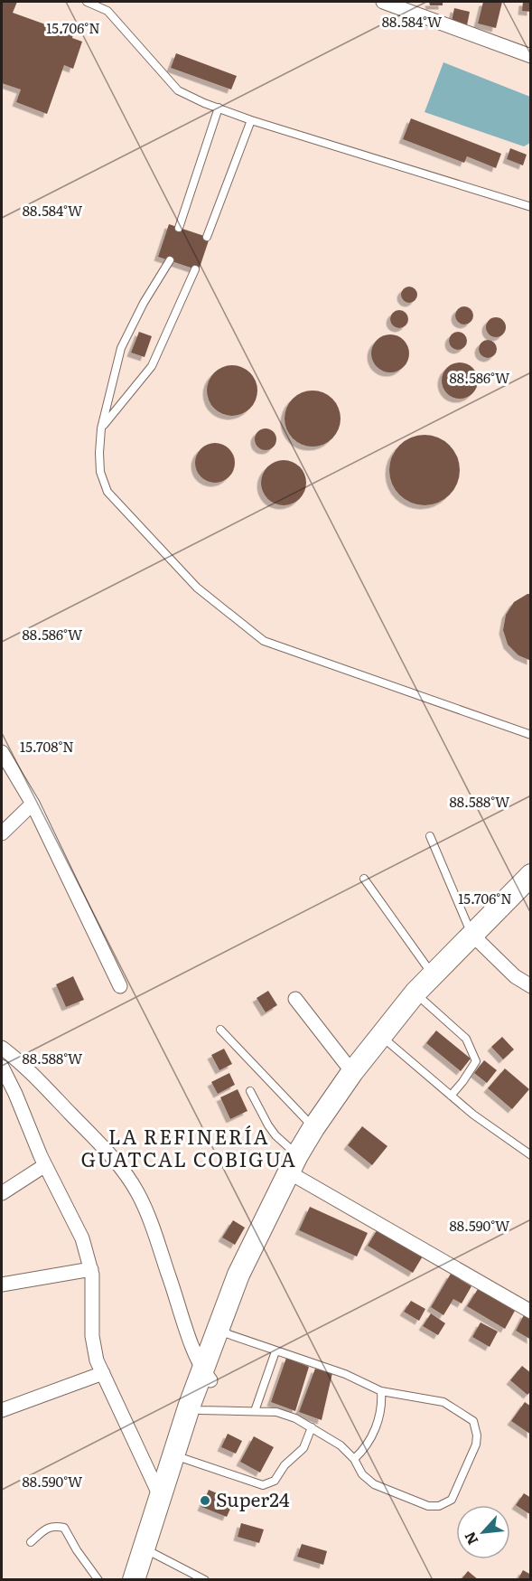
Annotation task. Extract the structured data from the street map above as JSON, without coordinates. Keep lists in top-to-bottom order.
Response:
{
  "districts": ["LA REFINERÍA GUATCAL COBIGUA"],
  "places": ["Super24"],
  "north": "bottom left",
  "coordinates": [
    "88.584°W",
    "15.706°N",
    "88.586°W",
    "15.708°N",
    "88.588°W",
    "88.590°W"
  ]
}
